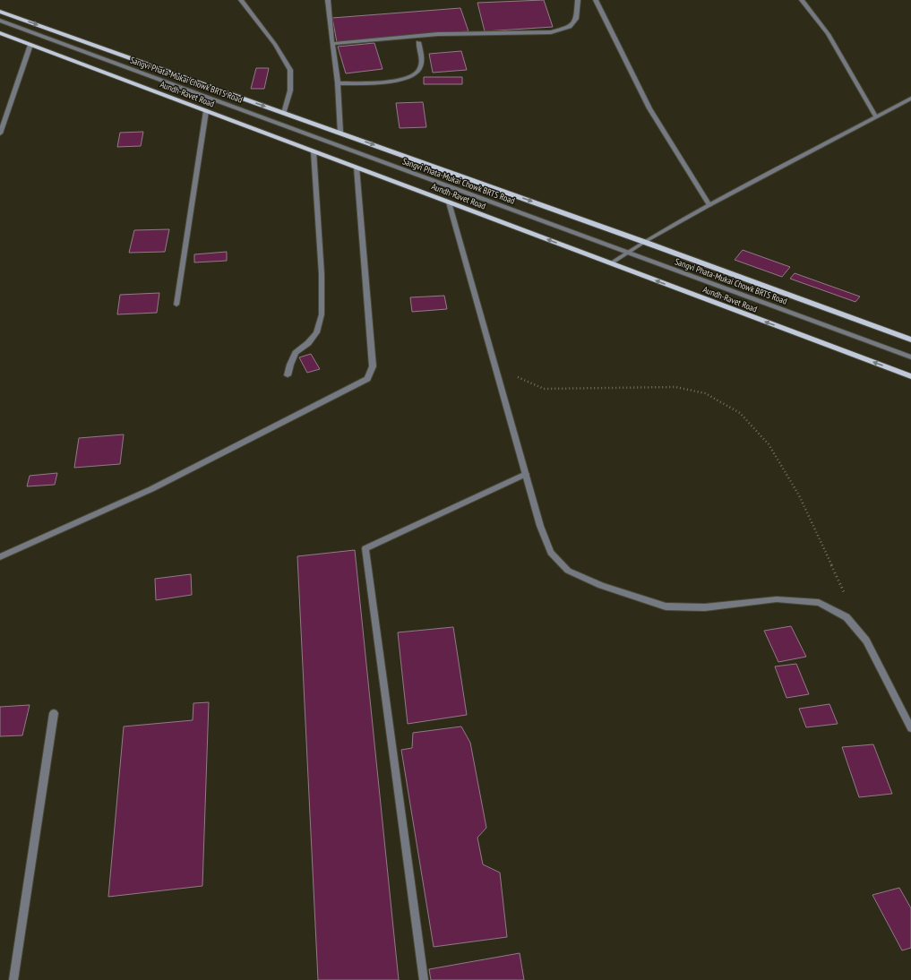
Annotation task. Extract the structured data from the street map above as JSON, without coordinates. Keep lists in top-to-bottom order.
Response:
{
  "streets": {
    "main road": ["Aundh-Ravet Road"],
    "street": ["Sangvi Phata-Mukai Chowk BRTS Road"]
  }
}
